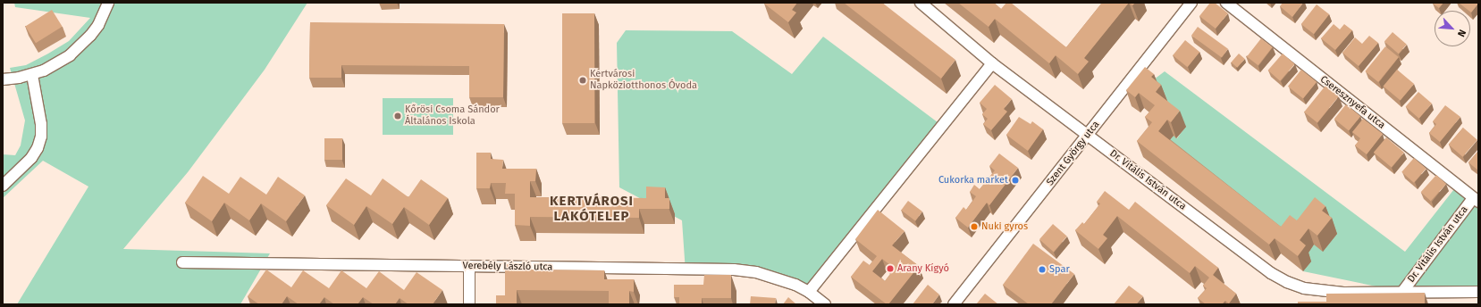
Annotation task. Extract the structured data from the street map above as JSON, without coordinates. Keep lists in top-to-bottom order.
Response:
{
  "streets": {
    "street": [
      "Cseresznyefa utca",
      "Szent György utca",
      "Dr. Vitális István utca",
      "Verebély László utca"
    ]
  },
  "crossings": [
    ["Cseresznyefa utca", "Dr. Vitális István utca"],
    ["Szent György utca", "Dr. Vitális István utca"]
  ],
  "districts": ["KERTVÁROSI LAKÓTELEP"],
  "places": [
    "Kertvárosi Napköziotthonos Óvoda",
    "Kőrösi Csoma Sándor Általános Iskola",
    "Cukorka market",
    "Nuki gyros",
    "Arany Kígyó",
    "Spar"
  ],
  "north": "bottom right"
}
